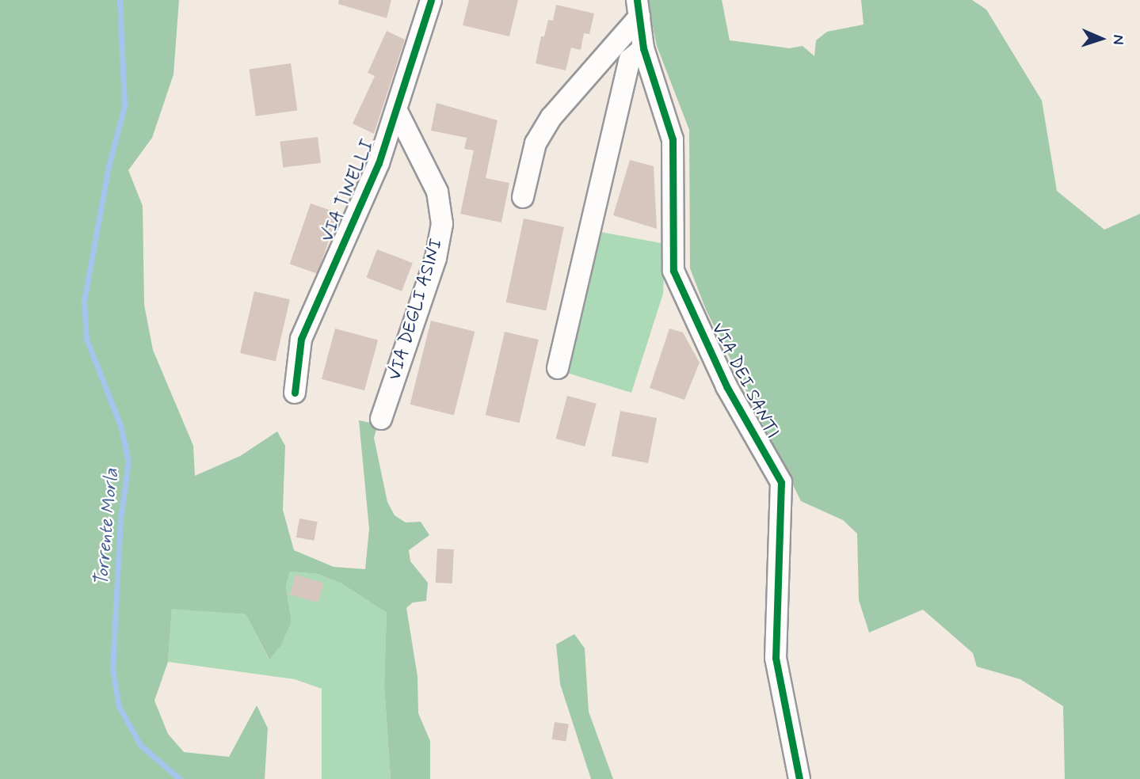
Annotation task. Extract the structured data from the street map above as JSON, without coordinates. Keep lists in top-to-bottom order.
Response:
{
  "streets": {
    "street": ["VIA TINELLI", "VIA DEGLI ASINI", "VIA DEI SANTI"]
  },
  "crossings": [
    ["VIA TINELLI", "VIA DEGLI ASINI"]
  ],
  "water": ["Torrente Morla"],
  "north": "right"
}
